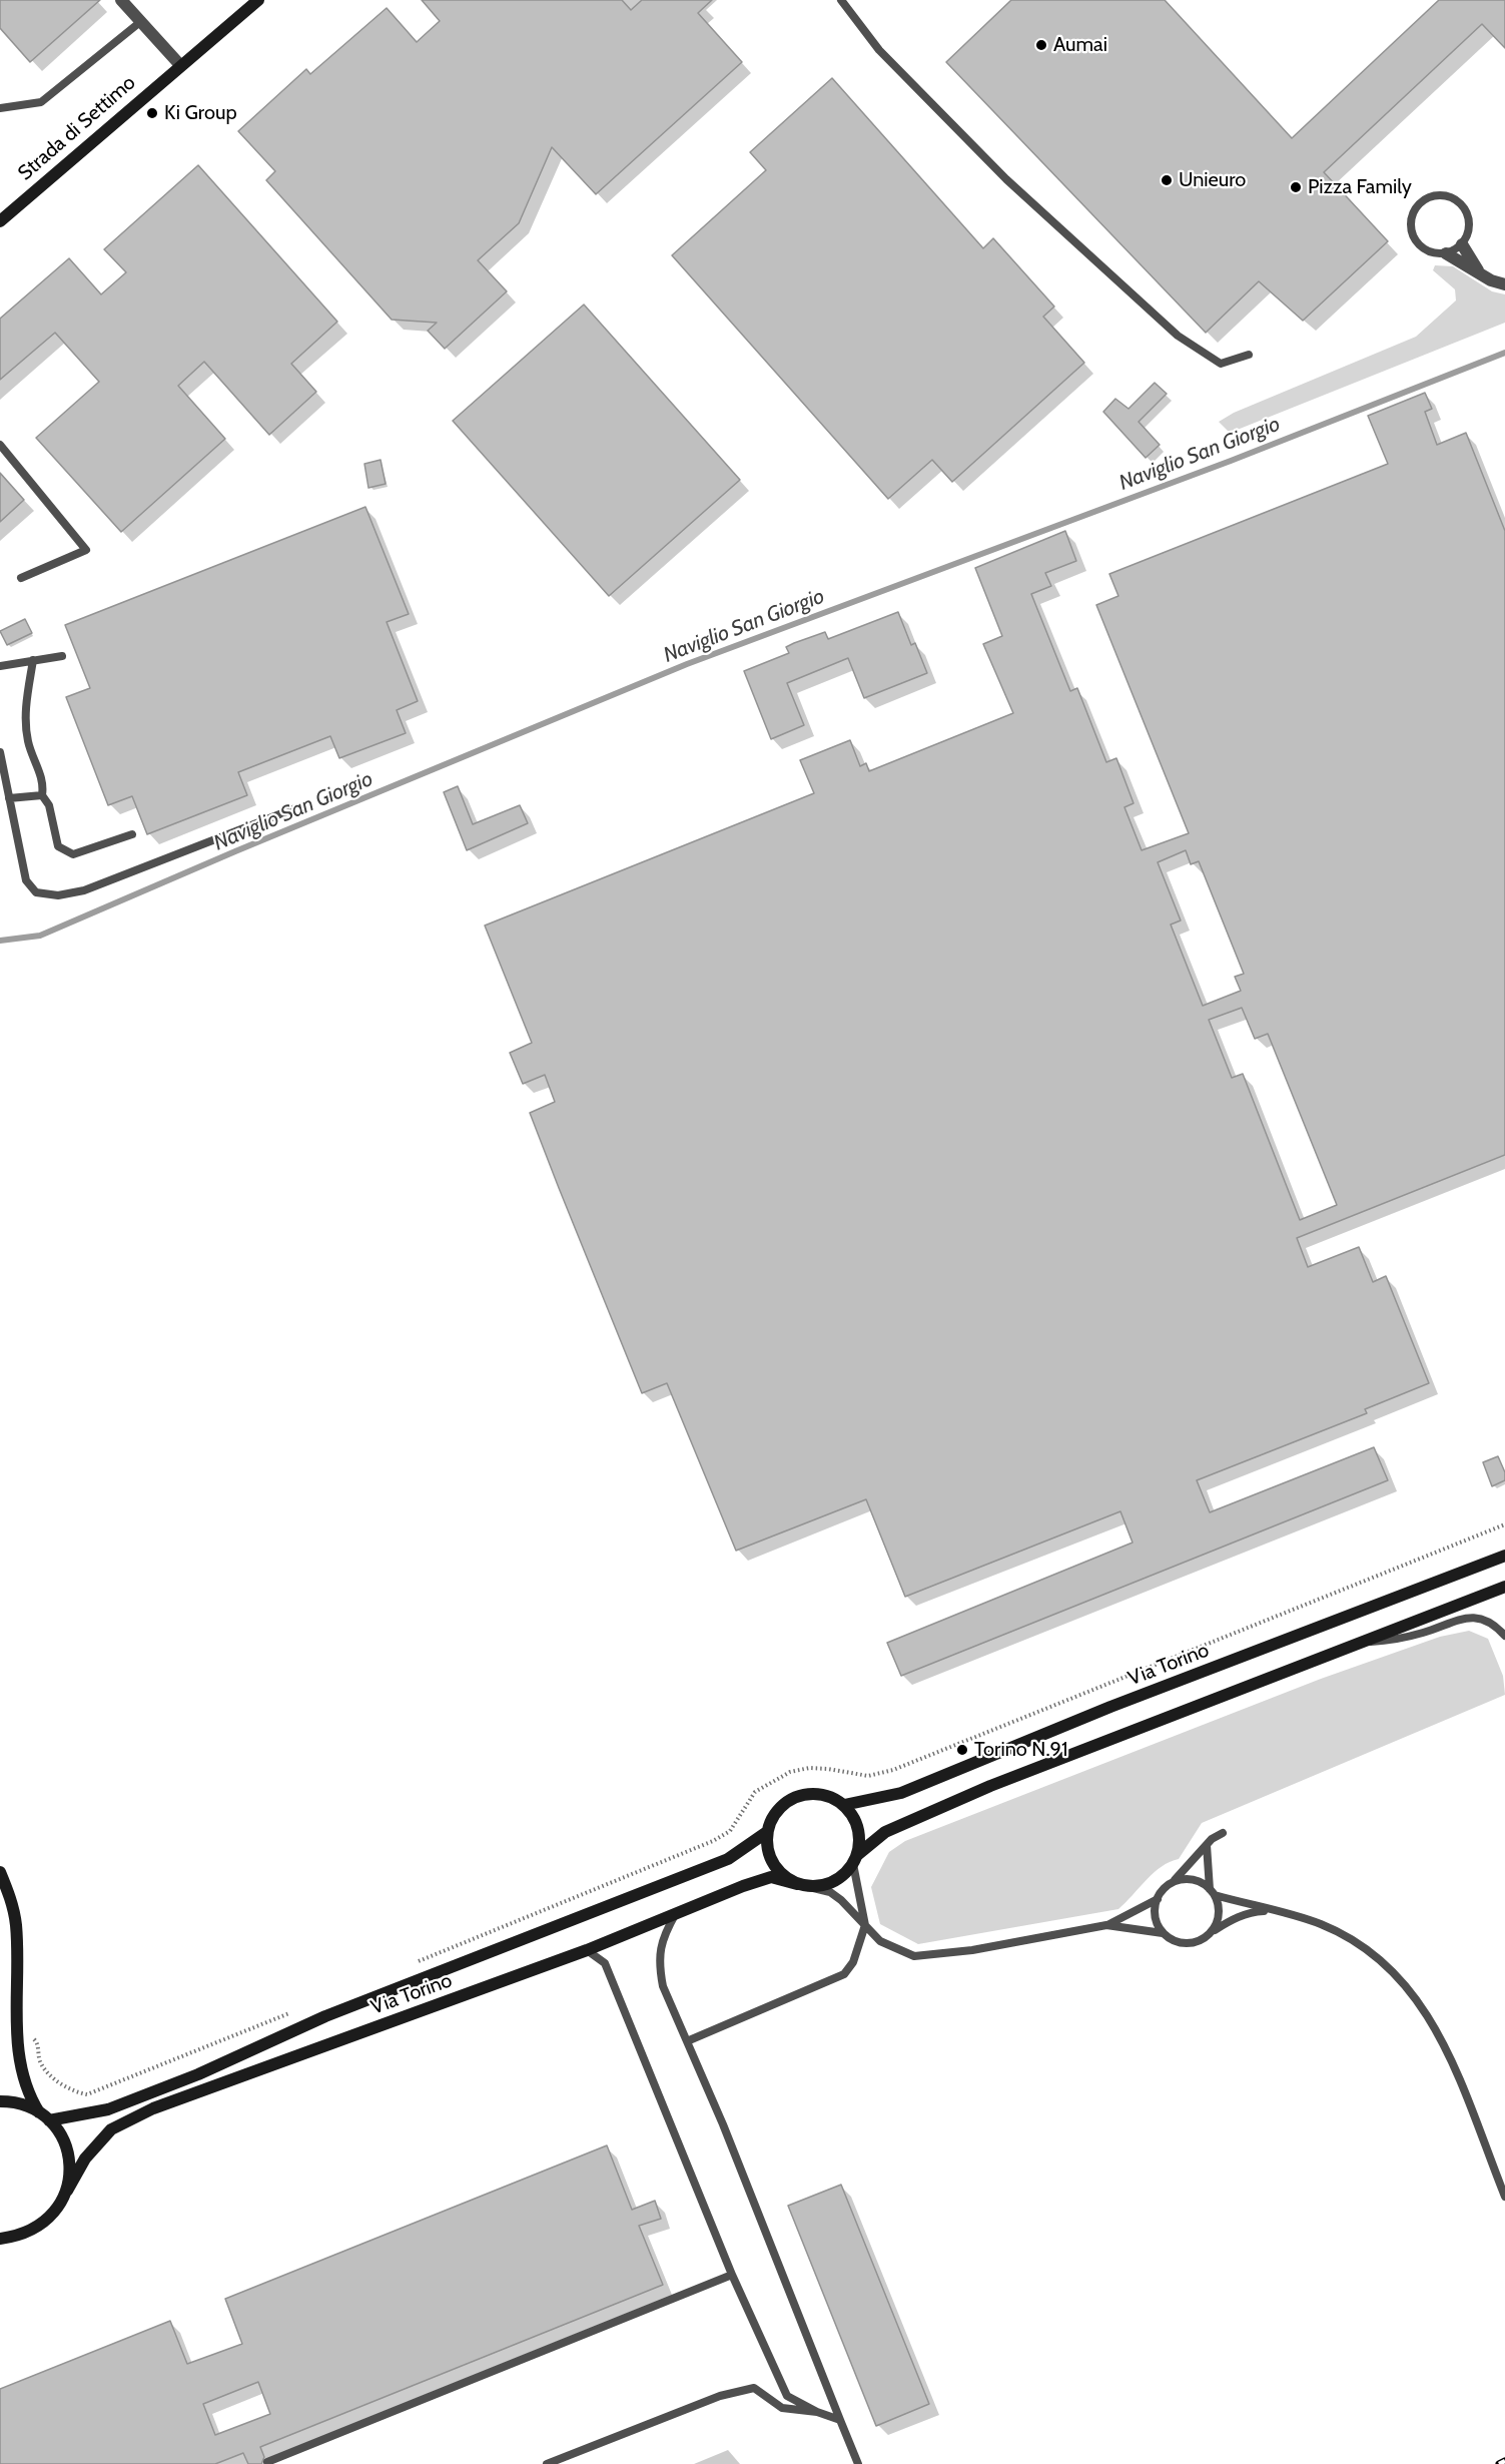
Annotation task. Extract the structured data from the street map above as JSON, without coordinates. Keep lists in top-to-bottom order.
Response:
{
  "streets": {
    "main road": ["Strada di Settimo", "Via Torino"]
  },
  "water": ["Naviglio San Giorgio"],
  "places": [
    "Aumai",
    "Ki Group",
    "Unieuro",
    "Pizza Family",
    "Torino N.91"
  ]
}
